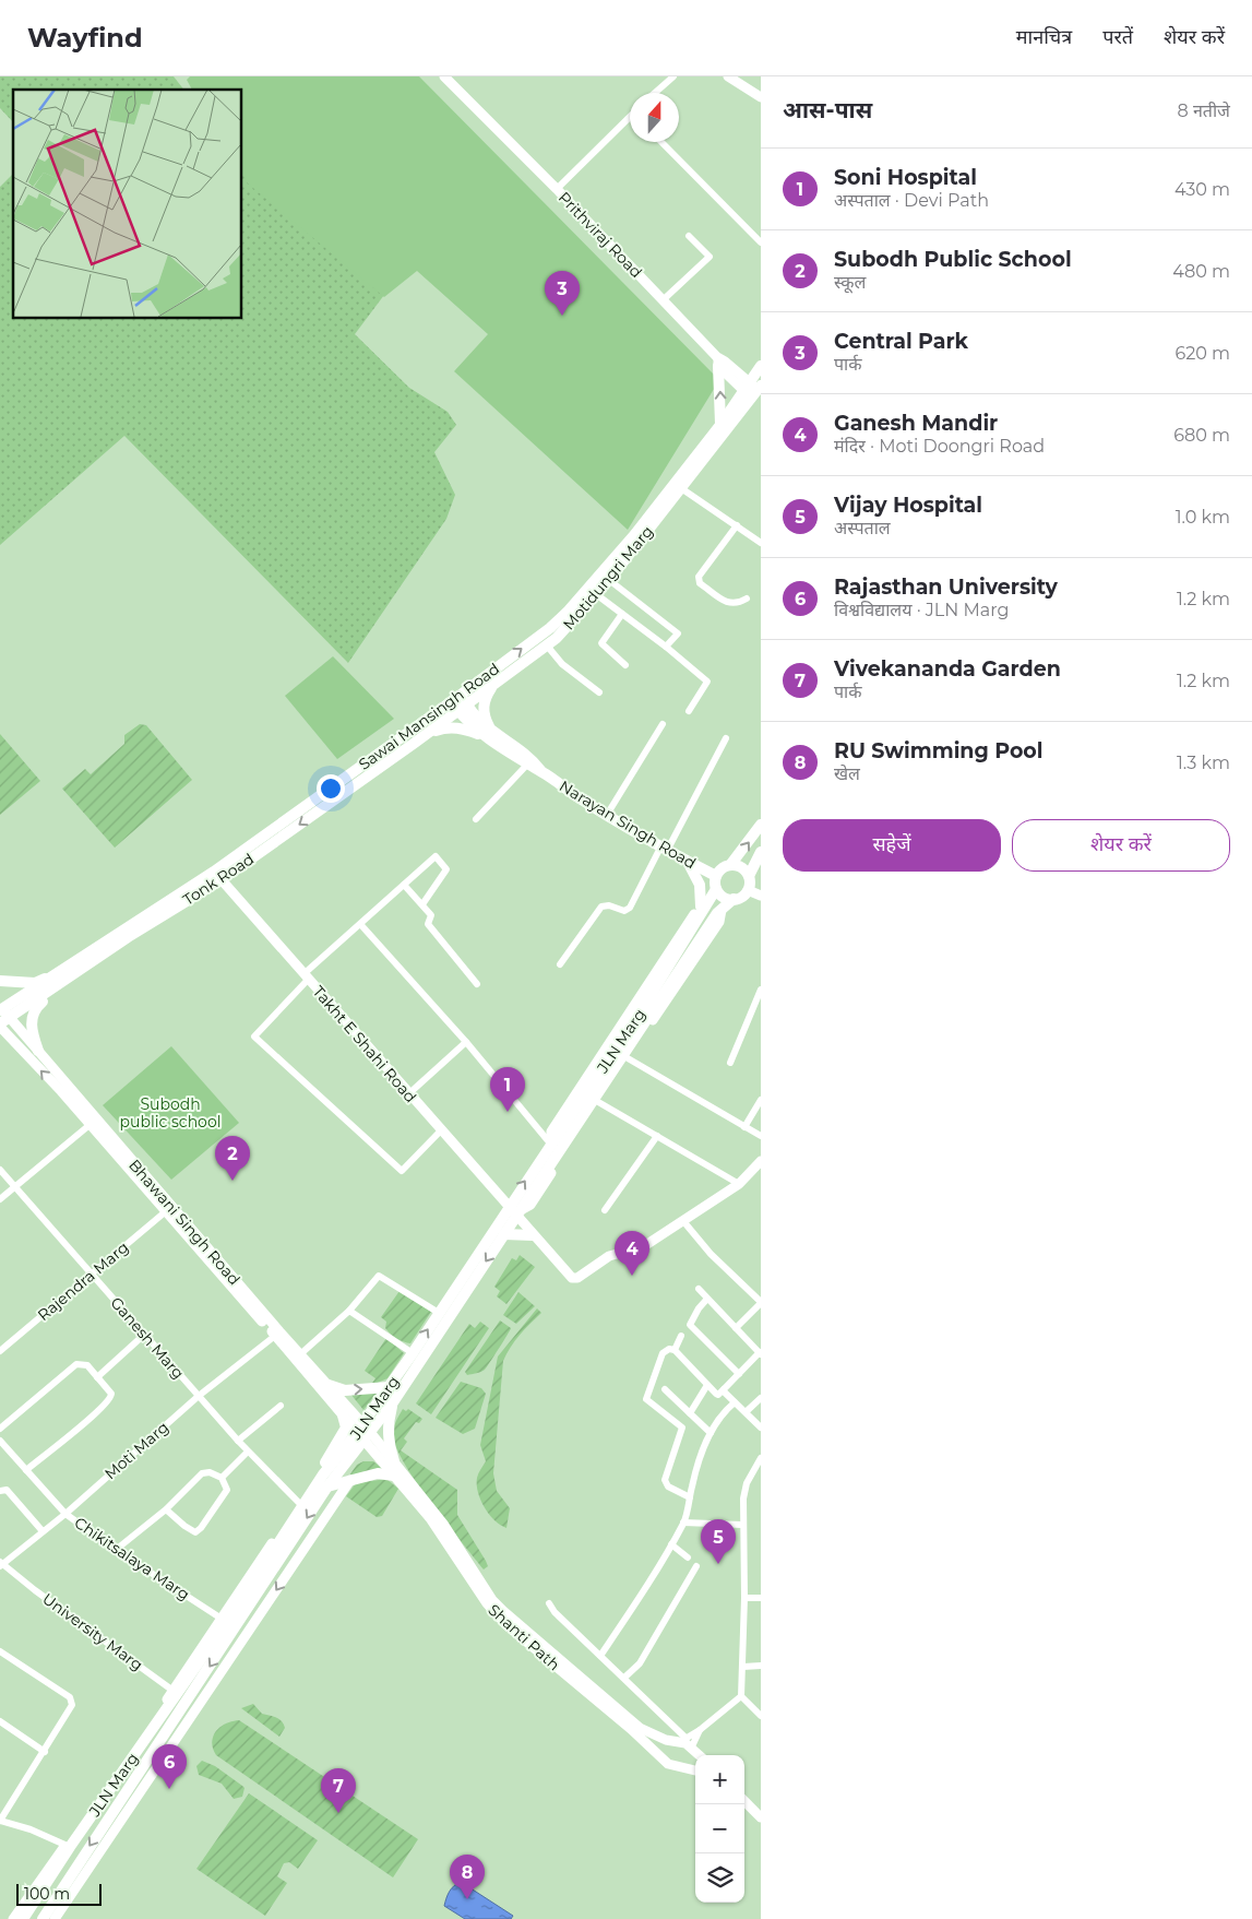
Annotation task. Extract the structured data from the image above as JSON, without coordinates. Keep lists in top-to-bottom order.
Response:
{
  "streets": {
    "main road": [
      "Prithviraj Road",
      "Motidungri Marg",
      "Sawai Mansingh Road",
      "Narayan Singh Road",
      "Tonk Road",
      "JLN Marg",
      "Takht E Shahi Road",
      "Bhawani Singh Road",
      "Shanti Path"
    ],
    "street": [
      "Rajendra Marg",
      "Ganesh Marg",
      "Moti Marg",
      "Chikitsalaya Marg",
      "University Marg"
    ]
  },
  "crossings": [
    ["Prithviraj Road", "Motidungri Marg"],
    ["Prithviraj Road", "Sawai Mansingh Road"],
    ["Motidungri Marg", "Sawai Mansingh Road"],
    ["Motidungri Marg", "Tonk Road"],
    ["Sawai Mansingh Road", "Tonk Road"],
    ["Sawai Mansingh Road", "Takht E Shahi Road"],
    ["Sawai Mansingh Road", "Bhawani Singh Road"],
    ["Narayan Singh Road", "JLN Marg"],
    ["Tonk Road", "Takht E Shahi Road"],
    ["JLN Marg", "Takht E Shahi Road"],
    ["JLN Marg", "Bhawani Singh Road"],
    ["JLN Marg", "Ganesh Marg"],
    ["JLN Marg", "Chikitsalaya Marg"],
    ["JLN Marg", "University Marg"],
    ["JLN Marg", "Shanti Path"],
    ["Bhawani Singh Road", "Rajendra Marg"],
    ["Bhawani Singh Road", "Moti Marg"],
    ["Bhawani Singh Road", "Shanti Path"],
    ["Rajendra Marg", "Ganesh Marg"],
    ["Ganesh Marg", "Moti Marg"],
    ["Moti Marg", "Chikitsalaya Marg"],
    ["Moti Marg", "University Marg"]
  ],
  "one_way": ["Sawai Mansingh Road", "Tonk Road"],
  "parks": ["Subodh public school"],
  "scale_bar": "100 m",
  "north": "top",
  "page": {
    "header": "Wayfind",
    "nav": ["मानचित्र", "परतें", "शेयर करें"],
    "heading": ["आस-पास", "8 नतीजे"],
    "list": [
      {
        "mark": "1",
        "name": "Soni Hospital",
        "note": "अस्पताल · Devi Path",
        "value": "430 m"
      },
      {
        "mark": "2",
        "name": "Subodh Public School",
        "note": "स्कूल",
        "value": "480 m"
      },
      {
        "mark": "3",
        "name": "Central Park",
        "note": "पार्क",
        "value": "620 m"
      },
      {
        "mark": "4",
        "name": "Ganesh Mandir",
        "note": "मंदिर · Moti Doongri Road",
        "value": "680 m"
      },
      {
        "mark": "5",
        "name": "Vijay Hospital",
        "note": "अस्पताल",
        "value": "1.0 km"
      },
      {
        "mark": "6",
        "name": "Rajasthan University",
        "note": "विश्वविद्यालय · JLN Marg",
        "value": "1.2 km"
      },
      {
        "mark": "7",
        "name": "Vivekananda Garden",
        "note": "पार्क",
        "value": "1.2 km"
      },
      {
        "mark": "8",
        "name": "RU Swimming Pool",
        "note": "खेल",
        "value": "1.3 km"
      }
    ],
    "pins": [
      "3",
      "1",
      "2",
      "4",
      "5",
      "6",
      "7",
      "8"
    ],
    "buttons": ["सहेजें", "शेयर करें"],
    "map_buttons": ["+", "−"],
    "scale": "100 m"
  }
}
